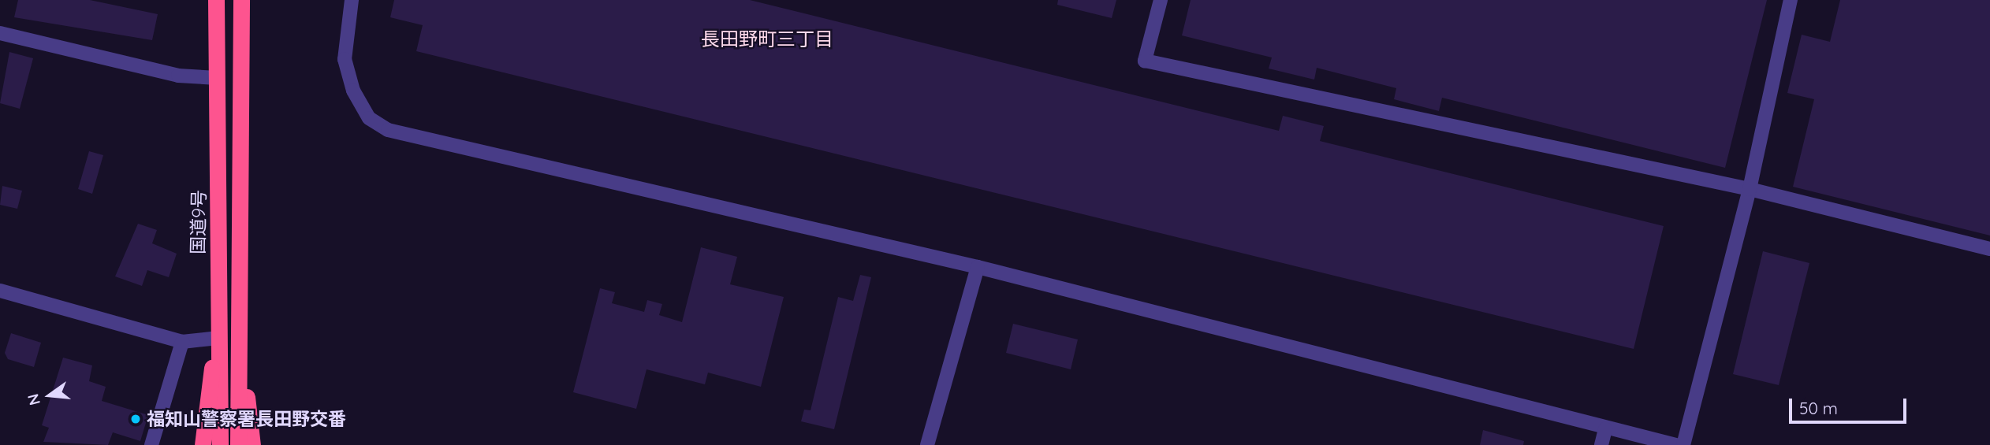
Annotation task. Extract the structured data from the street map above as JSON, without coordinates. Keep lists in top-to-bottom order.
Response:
{
  "streets": {
    "highway": ["国道9号"]
  },
  "districts": ["長田野町三丁目"],
  "places": ["福知山警察署長田野交番"],
  "scale_bar": "50 m",
  "north": "left"
}
